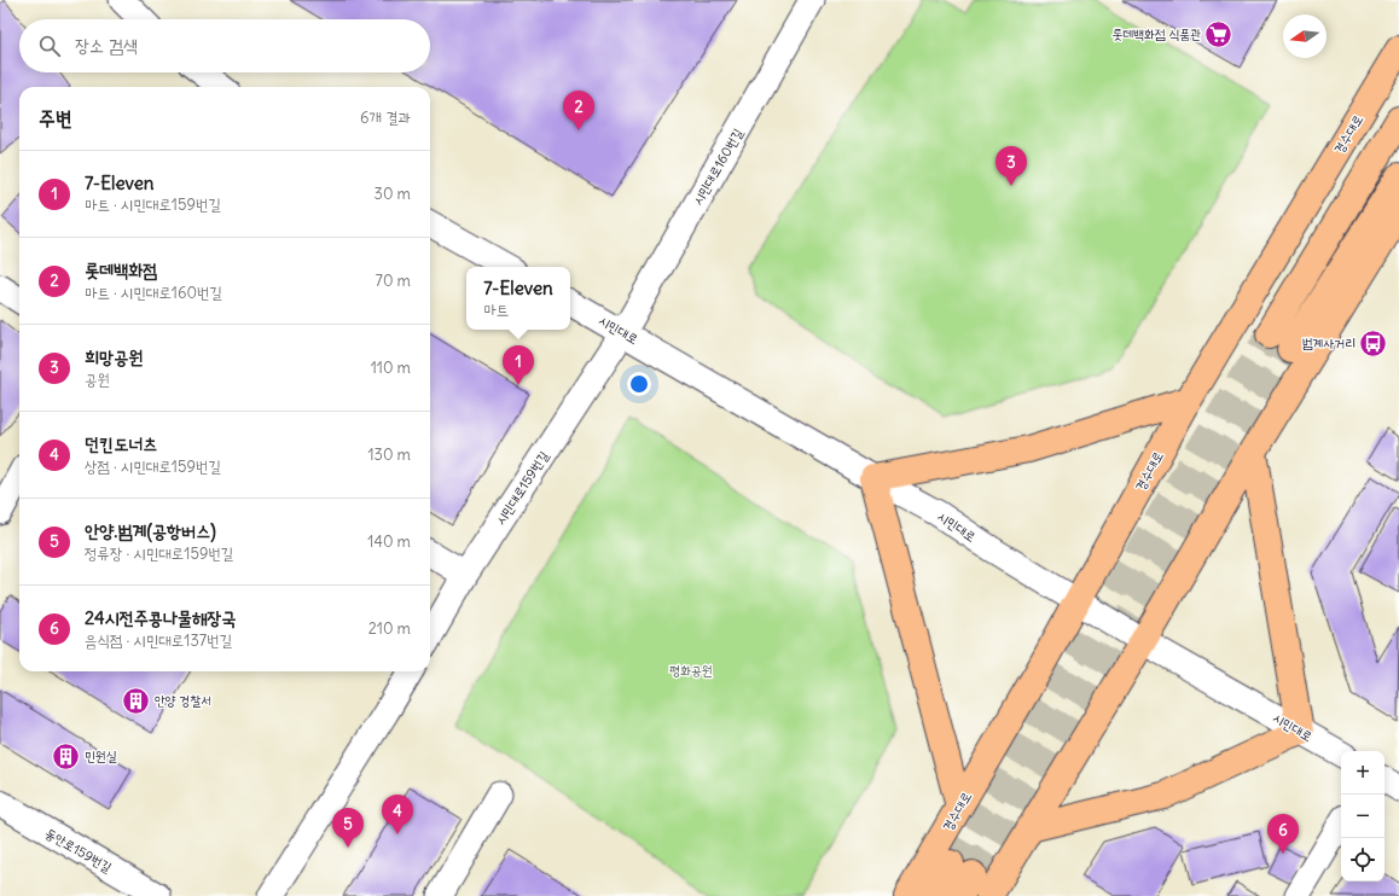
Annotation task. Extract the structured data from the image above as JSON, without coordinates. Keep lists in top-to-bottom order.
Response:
{
  "streets": {
    "main road": ["경수대로"],
    "street": [
      "시민대로160번길",
      "시민대로",
      "시민대로159번길",
      "동안로159번길"
    ]
  },
  "crossings": [
    ["경수대로", "시민대로"],
    ["시민대로160번길", "시민대로"],
    ["시민대로160번길", "시민대로159번길"],
    ["시민대로", "시민대로159번길"]
  ],
  "parks": ["평화공원"],
  "places": {
    "supermarket": ["롯데백화점 식품관"],
    "bus stop": ["범계사거리"],
    "building": ["안양 경찰서", "민원실"]
  },
  "north": "left",
  "page": {
    "search": "장소 검색",
    "heading": ["주변", "6개 결과"],
    "pins": [
      "2",
      "3",
      "1",
      "4",
      "5",
      "6"
    ],
    "list": [
      {
        "mark": "1",
        "name": "7-Eleven",
        "note": "마트 · 시민대로159번길",
        "value": "30 m"
      },
      {
        "mark": "2",
        "name": "롯데백화점",
        "note": "마트 · 시민대로160번길",
        "value": "70 m"
      },
      {
        "mark": "3",
        "name": "희망공원",
        "note": "공원",
        "value": "110 m"
      },
      {
        "mark": "4",
        "name": "던킨도너츠",
        "note": "상점 · 시민대로159번길",
        "value": "130 m"
      },
      {
        "mark": "5",
        "name": "안양.범계(공항버스)",
        "note": "정류장 · 시민대로159번길",
        "value": "140 m"
      },
      {
        "mark": "6",
        "name": "24시전주콩나물해장국",
        "note": "음식점 · 시민대로137번길",
        "value": "210 m"
      }
    ],
    "popup": ["7-Eleven", "마트"],
    "map_buttons": ["+", "−"]
  }
}
